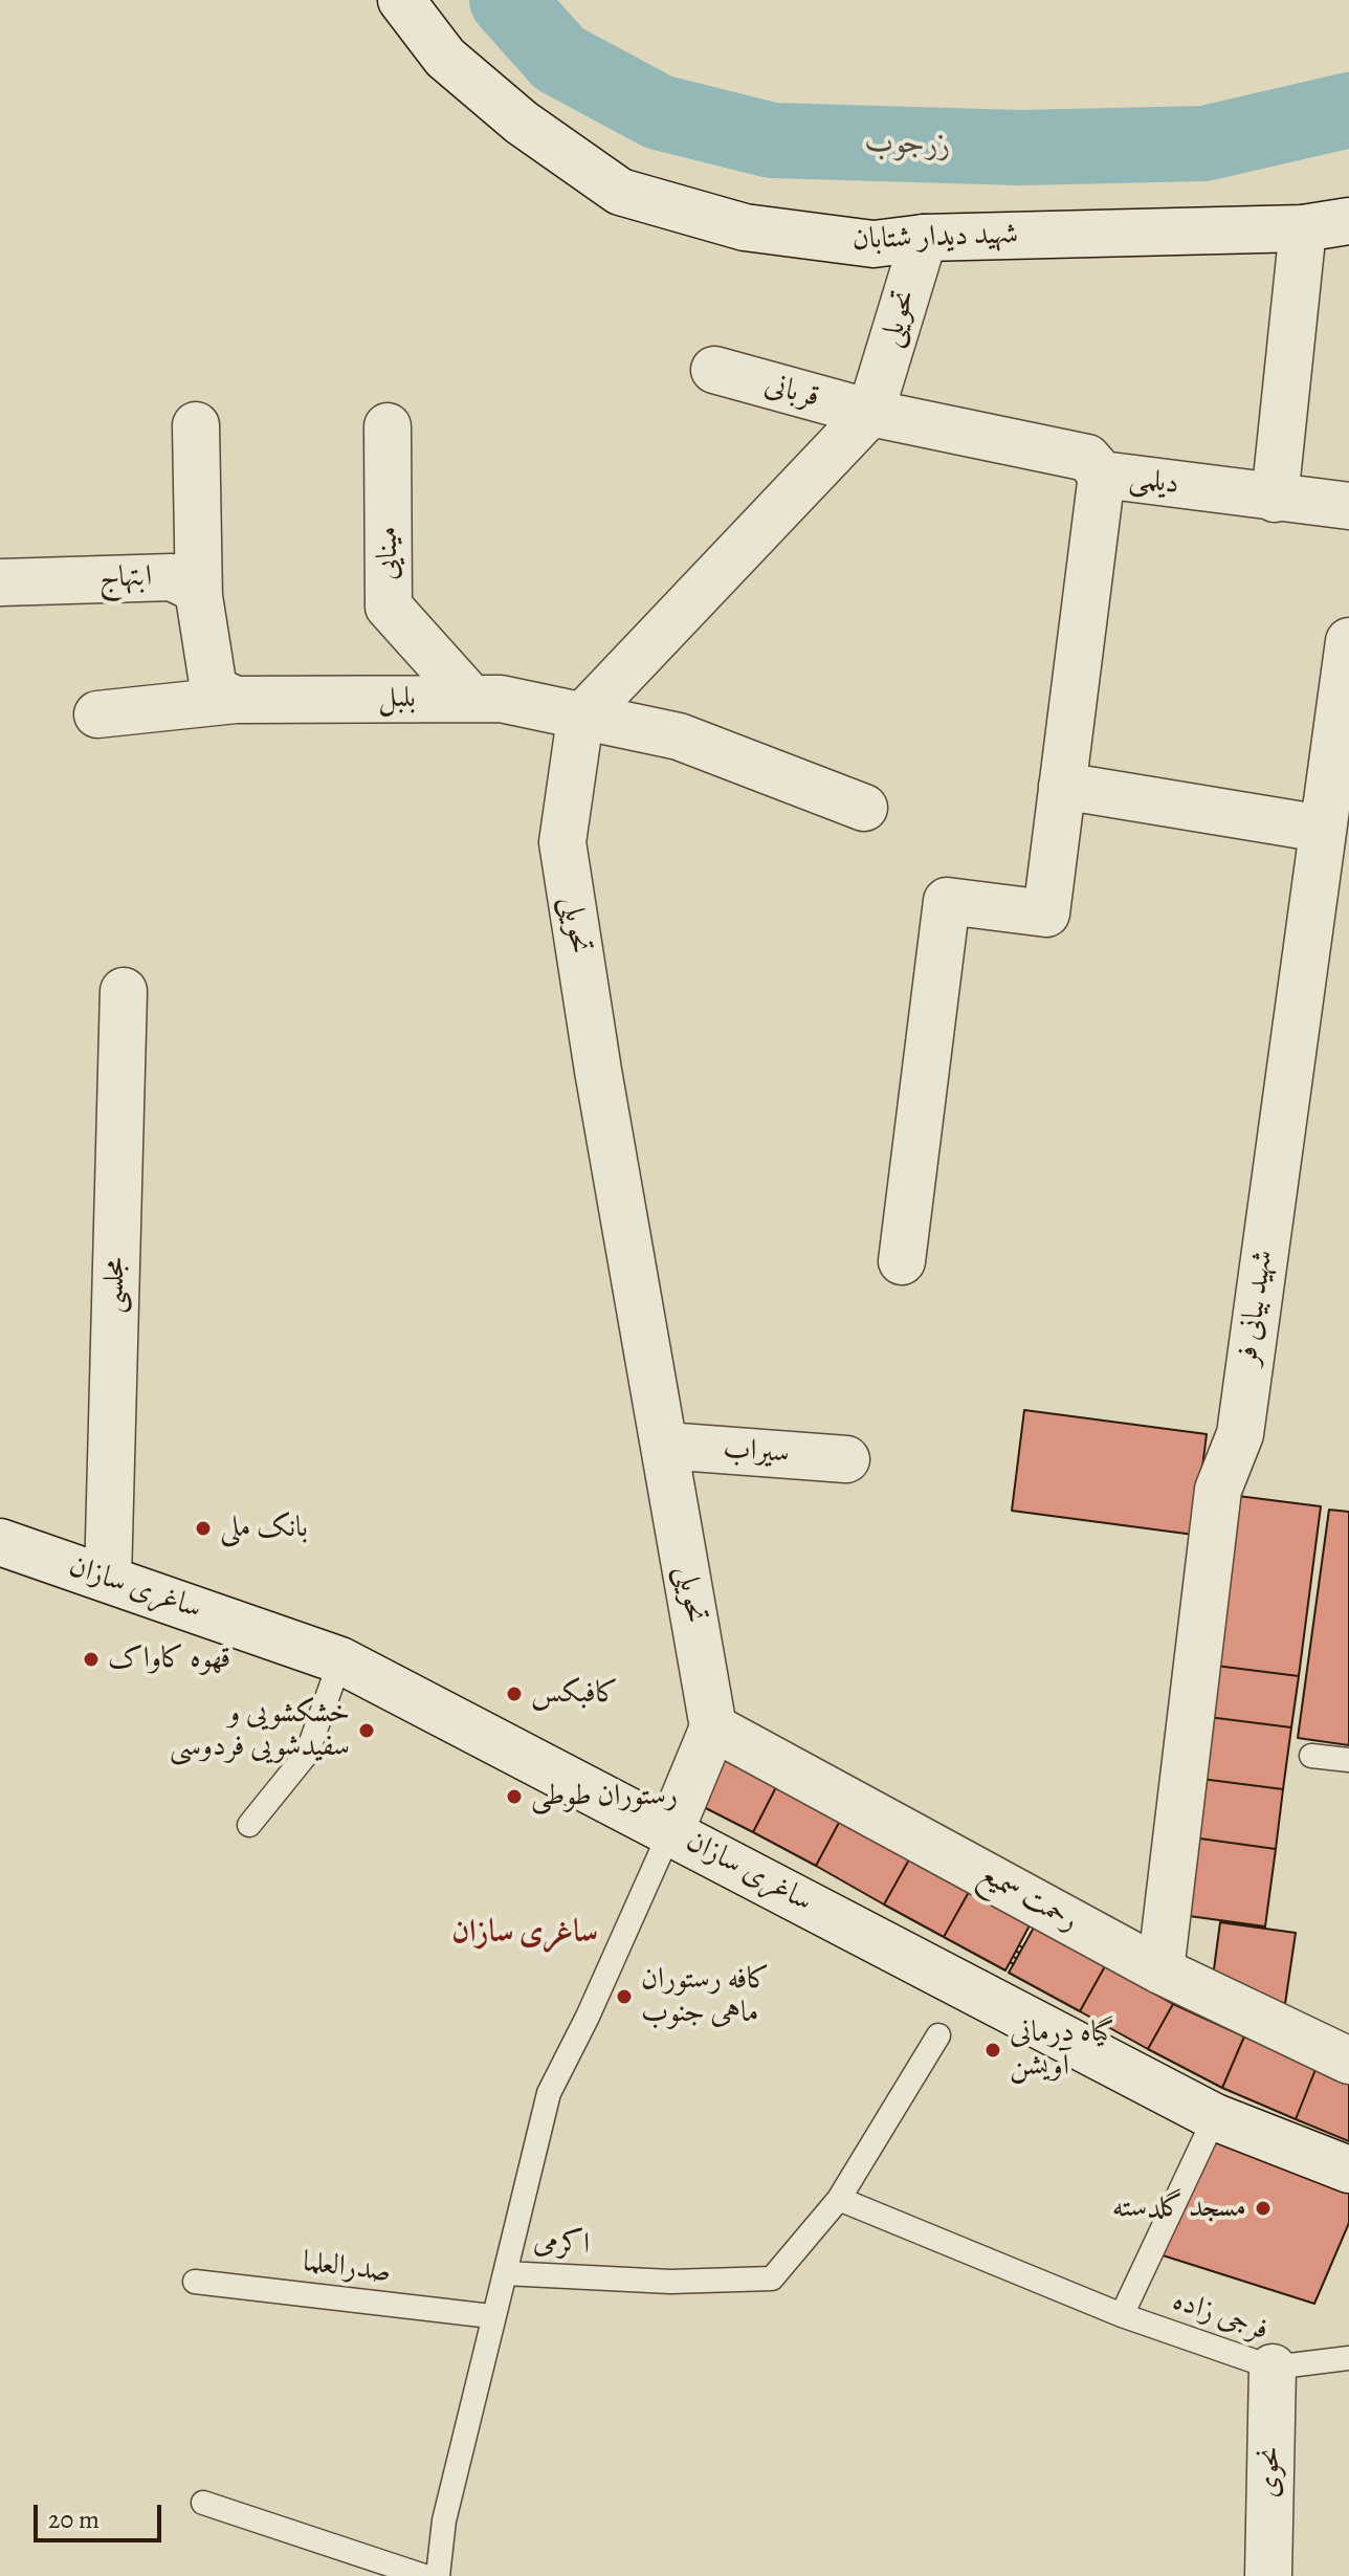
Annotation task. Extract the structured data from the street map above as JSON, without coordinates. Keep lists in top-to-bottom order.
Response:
{
  "streets": {
    "street": [
      "شهید دیدار شتابان",
      "تحویلی",
      "قربانی",
      "دیلمی",
      "مینایی",
      "ابتهاج",
      "بلبل",
      "مجلسی",
      "شهید بیانی فر",
      "سیراب",
      "ساغری سازان",
      "رحمت سمیع",
      "نحوی"
    ],
    "lane": ["اکرمی", "صدرالعلما", "فرجی زاده"]
  },
  "crossings": [
    ["شهید دیدار شتابان", "تحویلی"],
    ["تحویلی", "قربانی"],
    ["تحویلی", "دیلمی"],
    ["تحویلی", "بلبل"],
    ["تحویلی", "سیراب"],
    ["تحویلی", "رحمت سمیع"],
    ["قربانی", "دیلمی"],
    ["مینایی", "بلبل"],
    ["مجلسی", "ساغری سازان"],
    ["شهید بیانی فر", "رحمت سمیع"],
    ["اکرمی", "صدرالعلما"],
    ["فرجی زاده", "نحوی"]
  ],
  "districts": ["ساغری سازان"],
  "water": ["زرجوب"],
  "places": [
    "بانک ملی",
    "قهوه کاواک",
    "کافبکس",
    "خشکشویی و سفیدشویی فردوسی",
    "رستوران طوطی",
    "کافه رستوران ماهی جنوب",
    "گیاه درمانی آویشن",
    "مسجد گلدسته"
  ],
  "scale_bar": "20 m"
}
